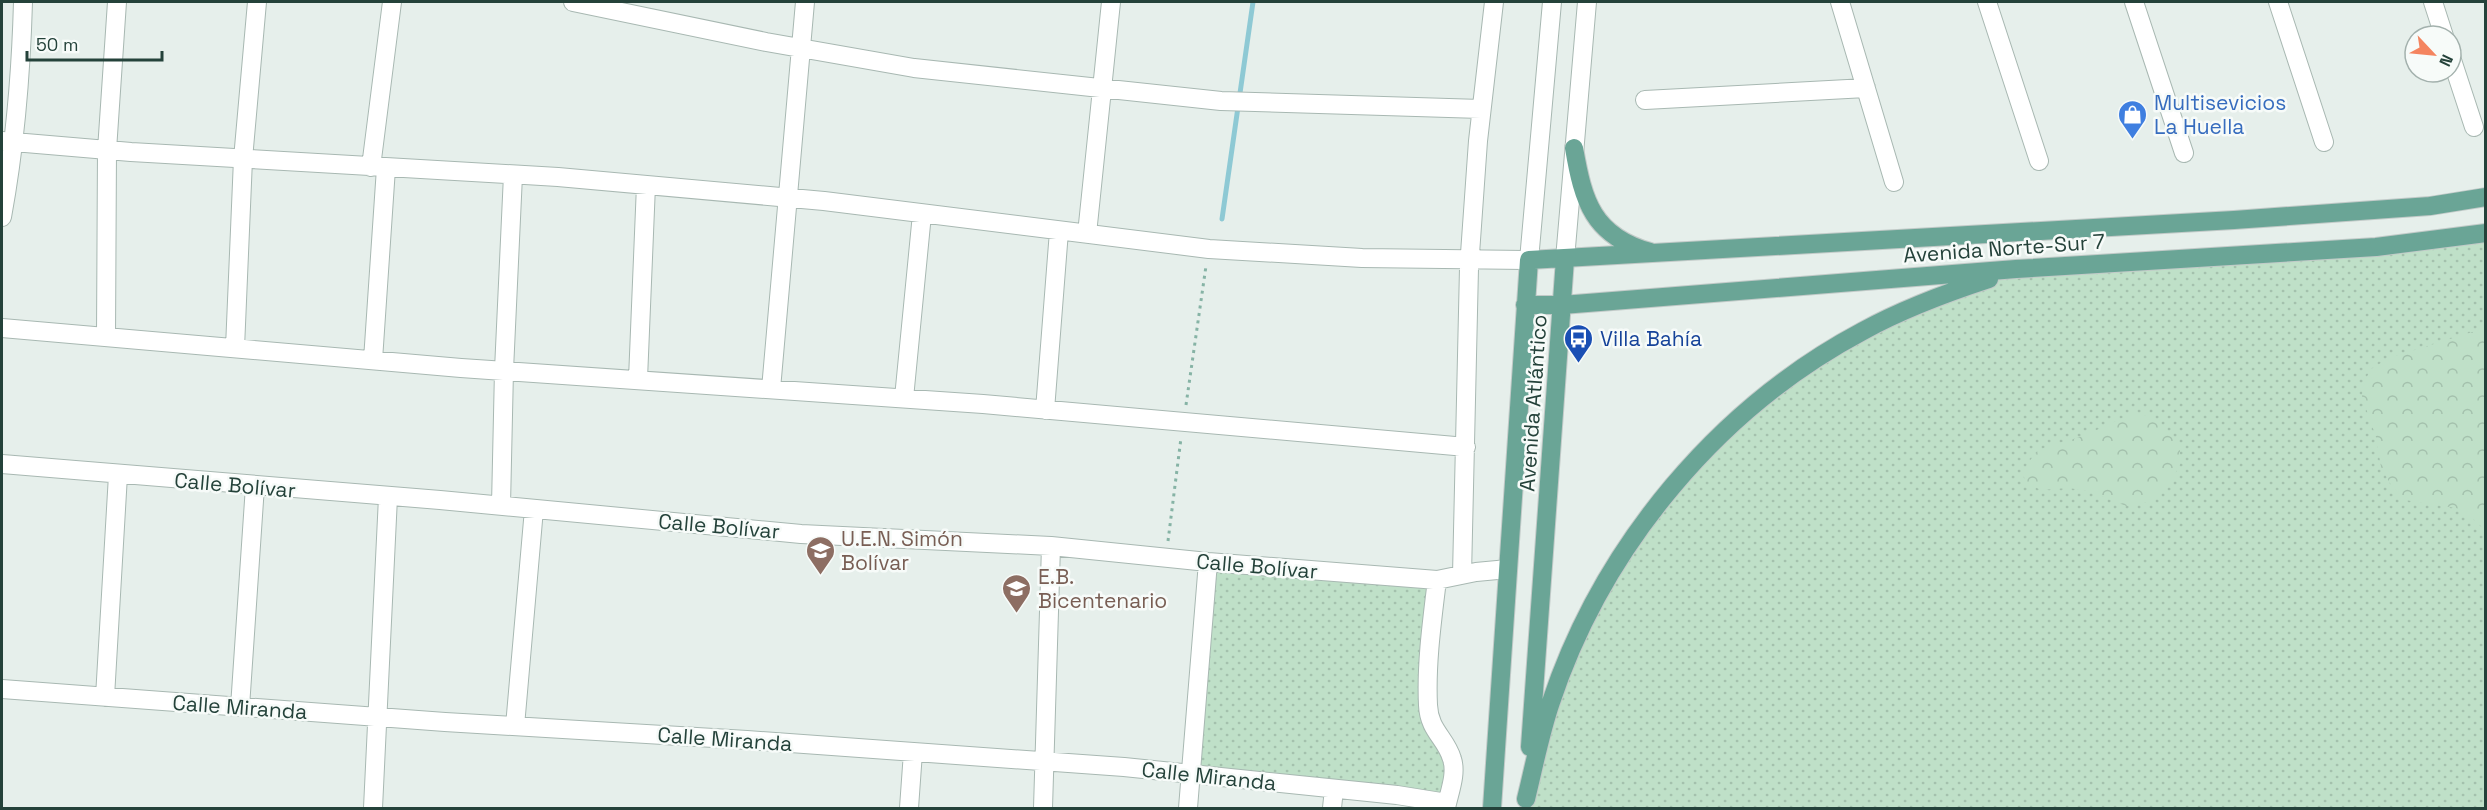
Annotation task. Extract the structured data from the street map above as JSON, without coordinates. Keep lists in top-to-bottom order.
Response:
{
  "streets": {
    "main road": ["Avenida Norte-Sur 7", "Avenida Atlántico"],
    "street": ["Calle Bolívar", "Calle Miranda"]
  },
  "crossings": [
    ["Avenida Norte-Sur 7", "Avenida Atlántico"],
    ["Avenida Atlántico", "Calle Bolívar"]
  ],
  "places": {
    "shop": ["Multisevicios La Huella"],
    "bus stop": ["Villa Bahía"],
    "school or university": ["U.E.N. Simón Bolívar", "E.B. Bicentenario"]
  },
  "scale_bar": "50 m",
  "north": "bottom right"
}
